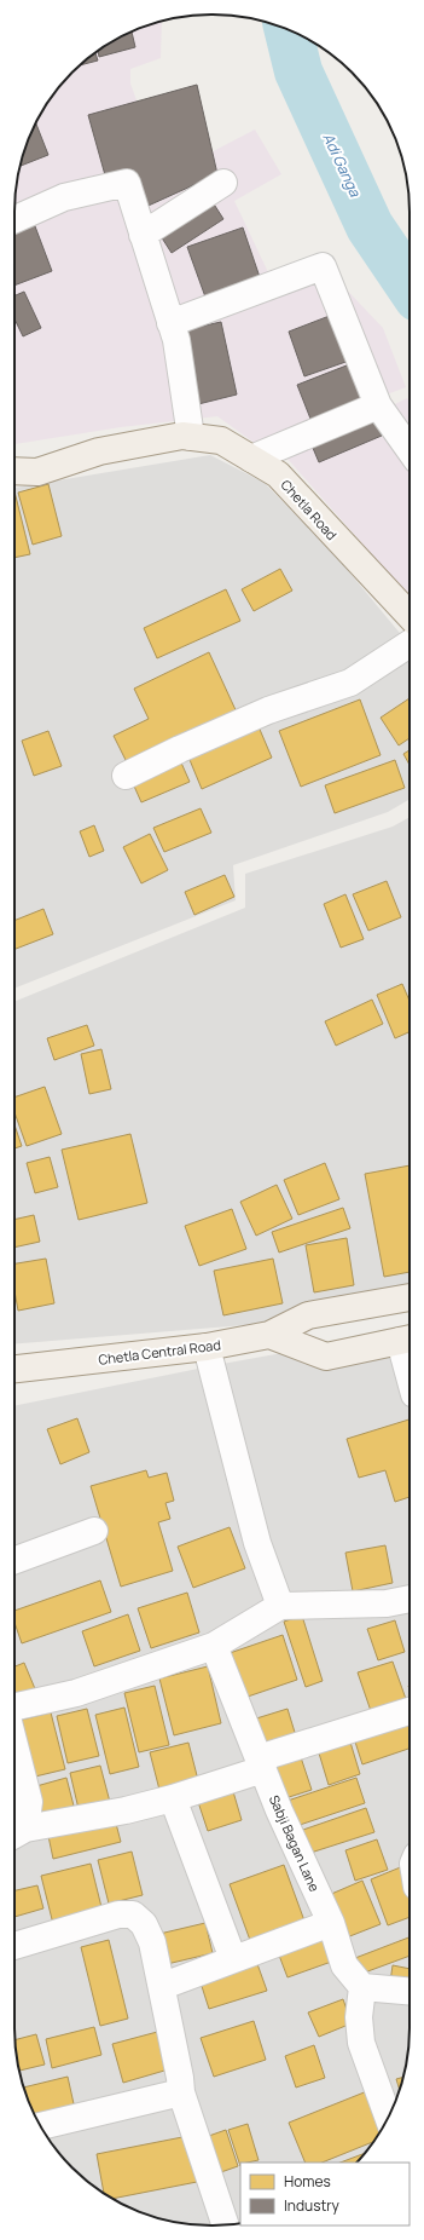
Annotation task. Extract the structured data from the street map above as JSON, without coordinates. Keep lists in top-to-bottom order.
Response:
{
  "streets": {
    "main road": ["Chetla Road", "Chetla Central Road"],
    "street": ["Sabji Bagan Lane"]
  },
  "water": ["Adi Ganga"],
  "legend": ["Homes", "Industry"]
}
